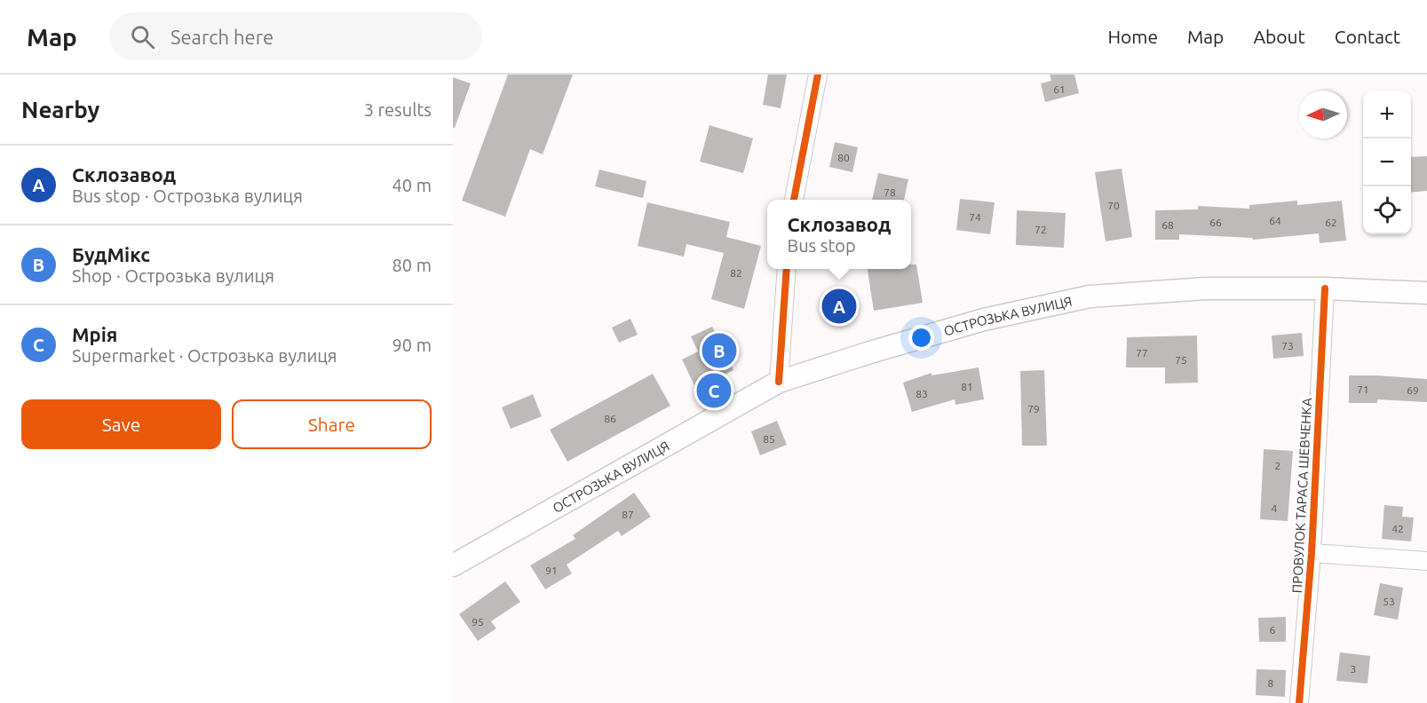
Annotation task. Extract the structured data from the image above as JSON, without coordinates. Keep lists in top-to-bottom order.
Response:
{
  "streets": {
    "main road": ["ОСТРОЗЬКА ВУЛИЦЯ"],
    "street": ["ПРОВУЛОК ТАРАСА ШЕВЧЕНКА"]
  },
  "crossings": [
    ["ОСТРОЗЬКА ВУЛИЦЯ", "ПРОВУЛОК ТАРАСА ШЕВЧЕНКА"]
  ],
  "house_numbers": [
    "61",
    "80",
    "78",
    "70",
    "74",
    "64",
    "66",
    "62",
    "68",
    "72",
    "82",
    "73",
    "77",
    "75",
    "81",
    "71",
    "69",
    "83",
    "79",
    "86",
    "85",
    "2",
    "4",
    "87",
    "42",
    "91",
    "53",
    "95",
    "6",
    "3",
    "8"
  ],
  "north": "left",
  "page": {
    "header": "Map",
    "search": "Search here",
    "nav": [
      "Home",
      "Map",
      "About",
      "Contact"
    ],
    "heading": ["Nearby", "3 results"],
    "map_buttons": ["+", "−"],
    "list": [
      {
        "mark": "A",
        "name": "Склозавод",
        "note": "Bus stop · Острозька вулиця",
        "value": "40 m"
      },
      {
        "mark": "B",
        "name": "БудМікс",
        "note": "Shop · Острозька вулиця",
        "value": "80 m"
      },
      {
        "mark": "C",
        "name": "Мрія",
        "note": "Supermarket · Острозька вулиця",
        "value": "90 m"
      }
    ],
    "popup": ["Склозавод", "Bus stop"],
    "pins": ["A", "B", "C"],
    "buttons": ["Save", "Share"]
  }
}
